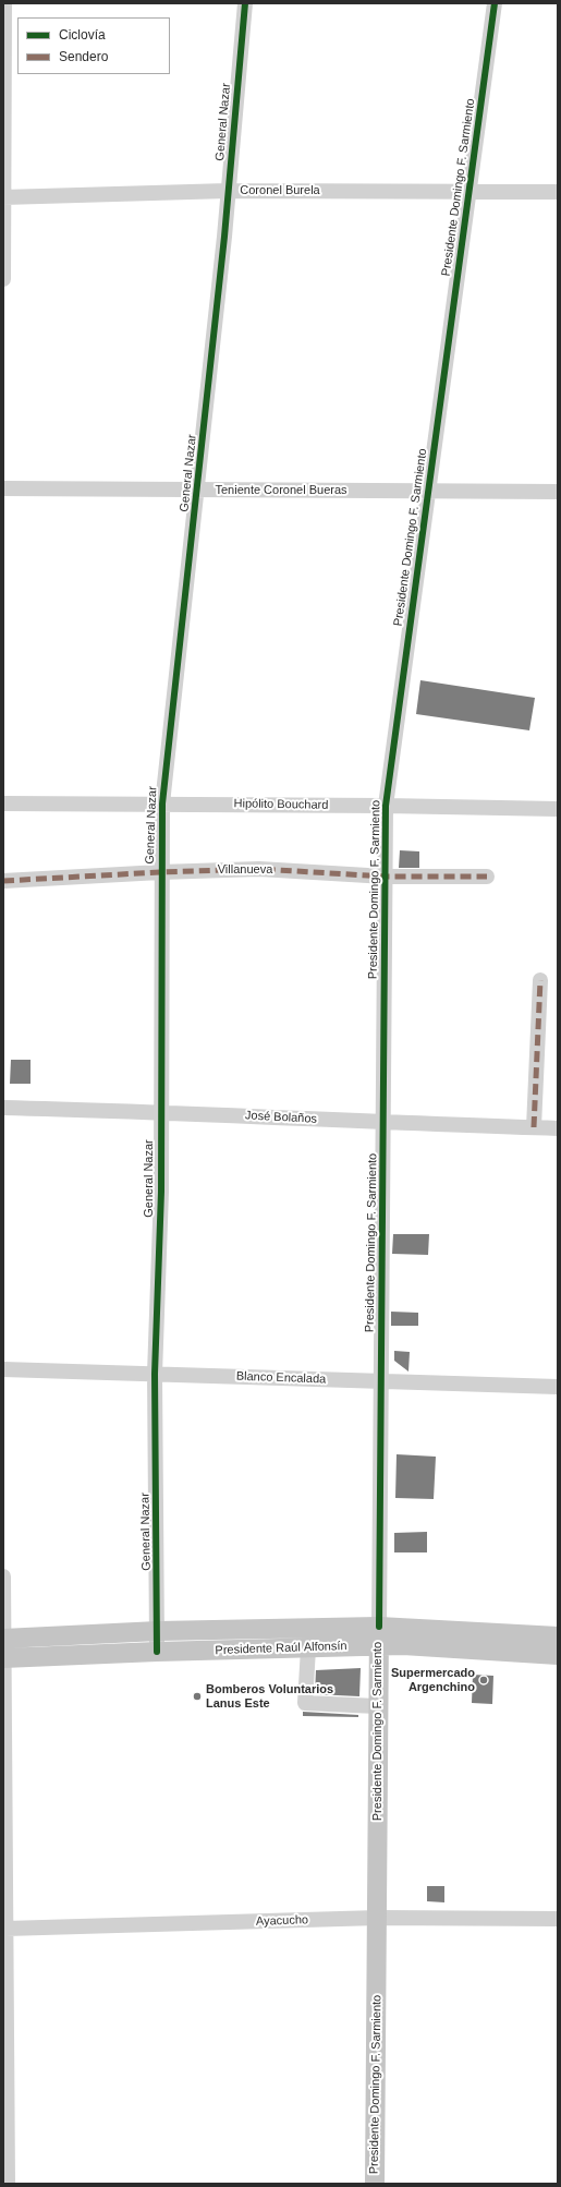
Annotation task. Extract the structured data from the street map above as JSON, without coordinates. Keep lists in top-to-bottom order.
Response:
{
  "streets": {
    "main road": ["Presidente Domingo F. Sarmiento", "Presidente Raúl Alfonsín"],
    "street": [
      "General Nazar",
      "Coronel Burela",
      "Teniente Coronel Bueras",
      "Hipólito Bouchard",
      "Villanueva",
      "José Bolaños",
      "Blanco Encalada",
      "Ayacucho"
    ]
  },
  "crossings": [
    ["General Nazar", "Coronel Burela"],
    ["General Nazar", "Teniente Coronel Bueras"],
    ["General Nazar", "Hipólito Bouchard"],
    ["General Nazar", "Villanueva"],
    ["General Nazar", "José Bolaños"],
    ["General Nazar", "Blanco Encalada"],
    ["General Nazar", "Presidente Raúl Alfonsín"],
    ["Presidente Domingo F. Sarmiento", "Coronel Burela"],
    ["Presidente Domingo F. Sarmiento", "Teniente Coronel Bueras"],
    ["Presidente Domingo F. Sarmiento", "Hipólito Bouchard"],
    ["Presidente Domingo F. Sarmiento", "Villanueva"],
    ["Presidente Domingo F. Sarmiento", "José Bolaños"],
    ["Presidente Domingo F. Sarmiento", "Blanco Encalada"],
    ["Presidente Domingo F. Sarmiento", "Presidente Raúl Alfonsín"],
    ["Presidente Domingo F. Sarmiento", "Ayacucho"]
  ],
  "places": ["Supermercado Argenchino", "Bomberos Voluntarios Lanus Este"],
  "legend": ["Ciclovía", "Sendero"]
}
